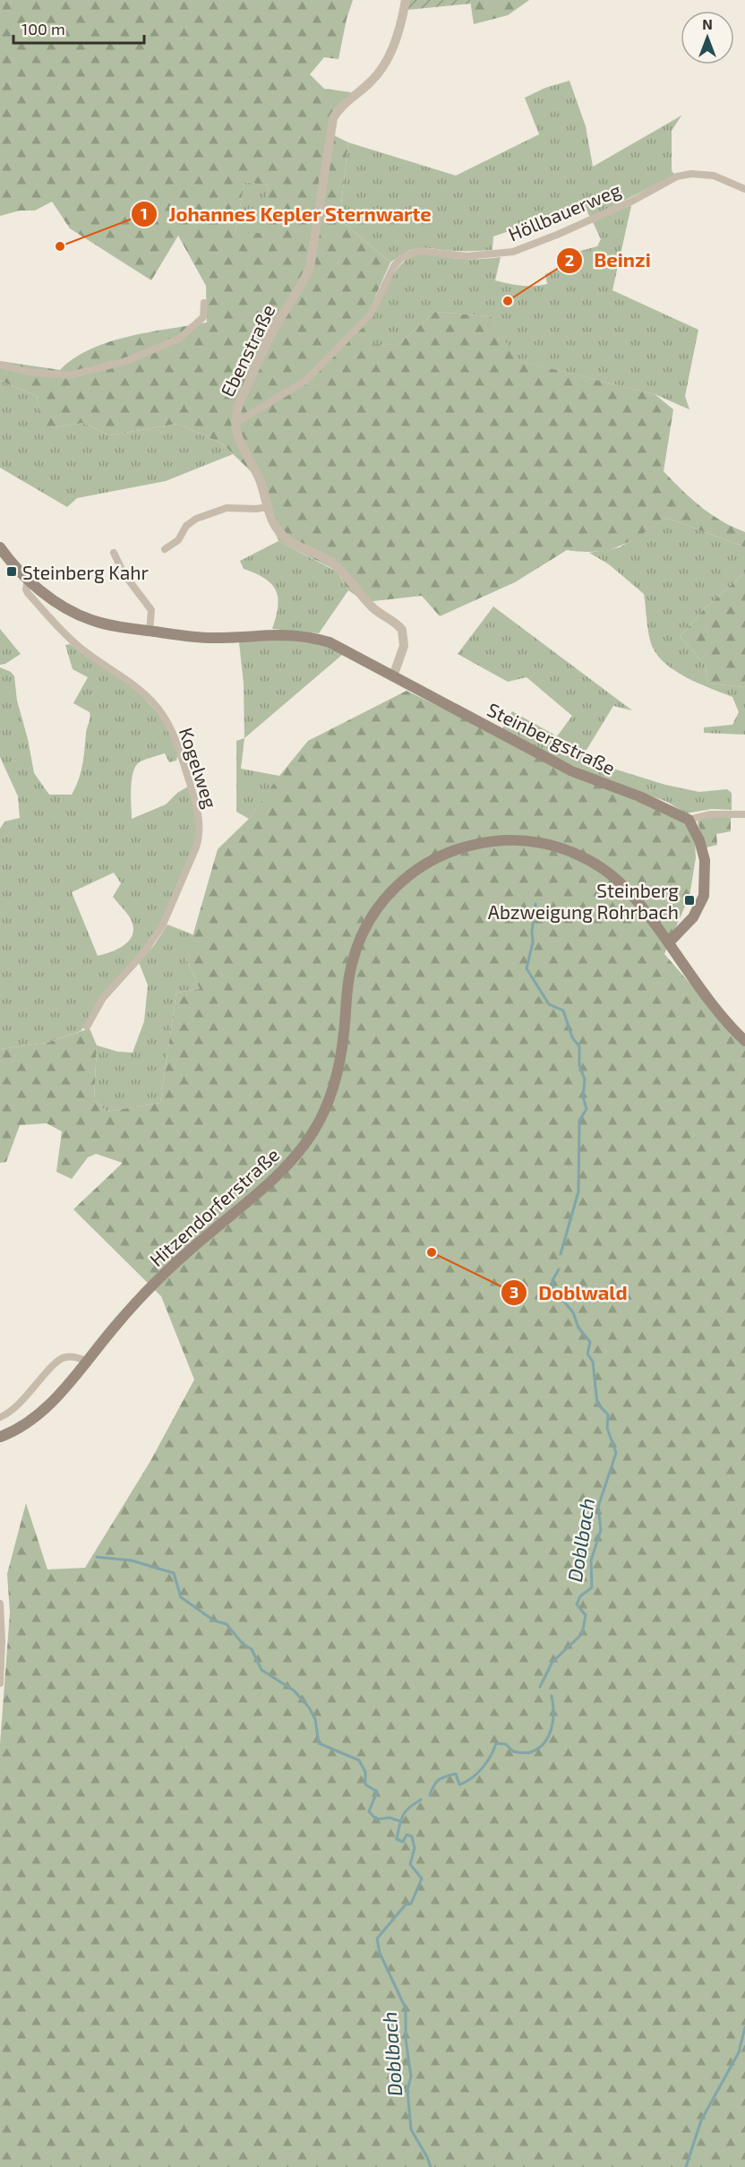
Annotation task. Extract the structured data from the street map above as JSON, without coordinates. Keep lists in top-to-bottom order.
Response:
{
  "streets": {
    "main road": ["Steinbergstraße", "Hitzendorferstraße"],
    "street": ["Höllbauerweg", "Ebenstraße", "Kogelweg"]
  },
  "crossings": [
    ["Höllbauerweg", "Ebenstraße"],
    ["Ebenstraße", "Steinbergstraße"],
    ["Steinbergstraße", "Kogelweg"]
  ],
  "water": ["Doblbach"],
  "places": {
    "other": ["Johannes Kepler Sternwarte", "Beinzi", "Doblwald"],
    "transit": ["Steinberg Kahr", "Steinberg Abzweigung Rohrbach"]
  },
  "scale_bar": "100 m",
  "north": "top"
}
